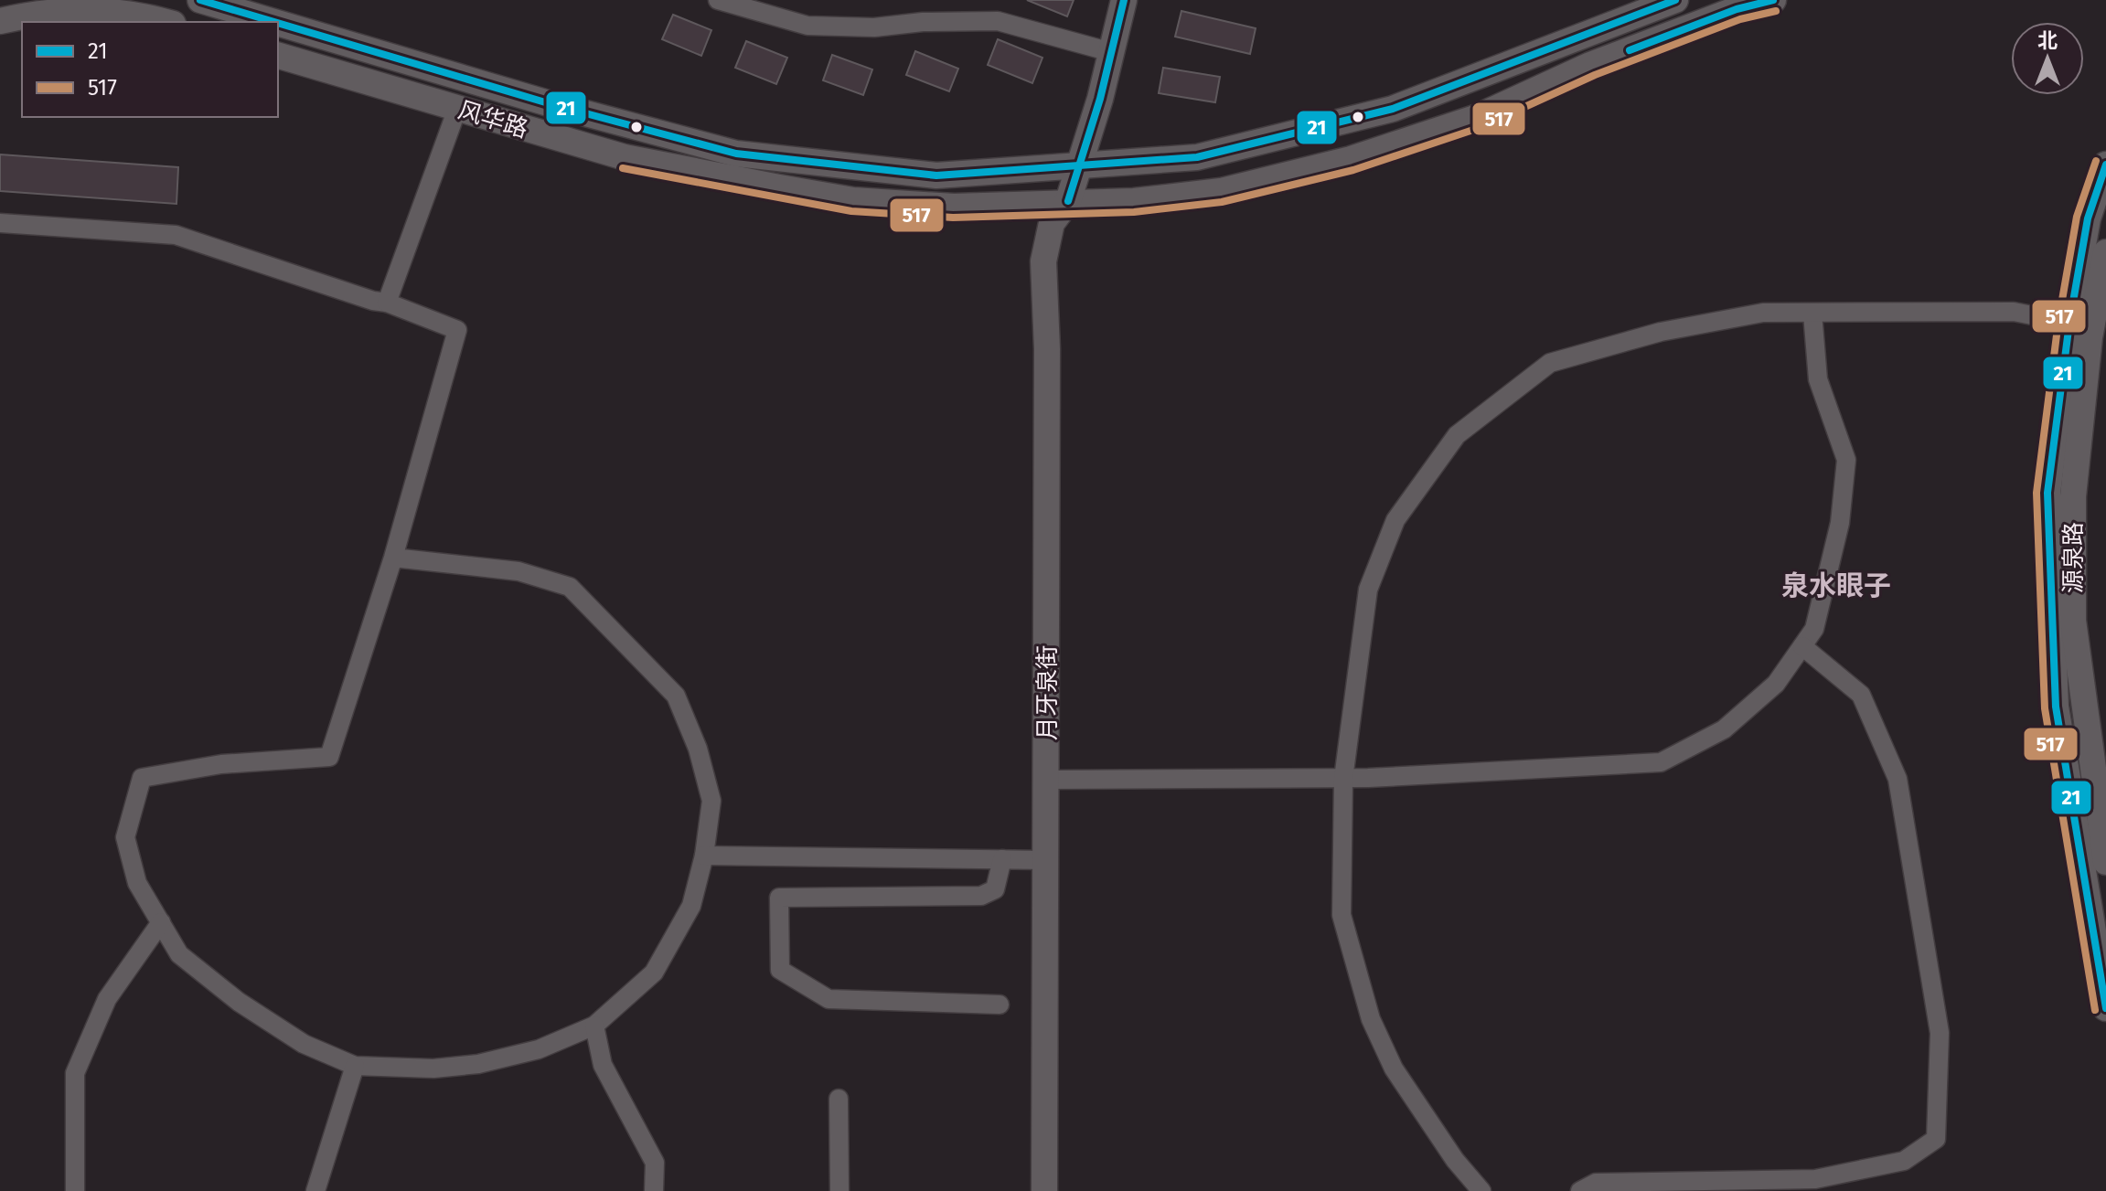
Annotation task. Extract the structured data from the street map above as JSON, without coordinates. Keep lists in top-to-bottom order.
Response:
{
  "streets": {
    "street": ["风华路", "源泉路", "月牙泉街"]
  },
  "crossings": [
    ["风华路", "月牙泉街"]
  ],
  "districts": ["泉水眼子"],
  "lines": ["transit line 21", "transit line 517"],
  "legend": ["21", "517"],
  "north": "top"
}
